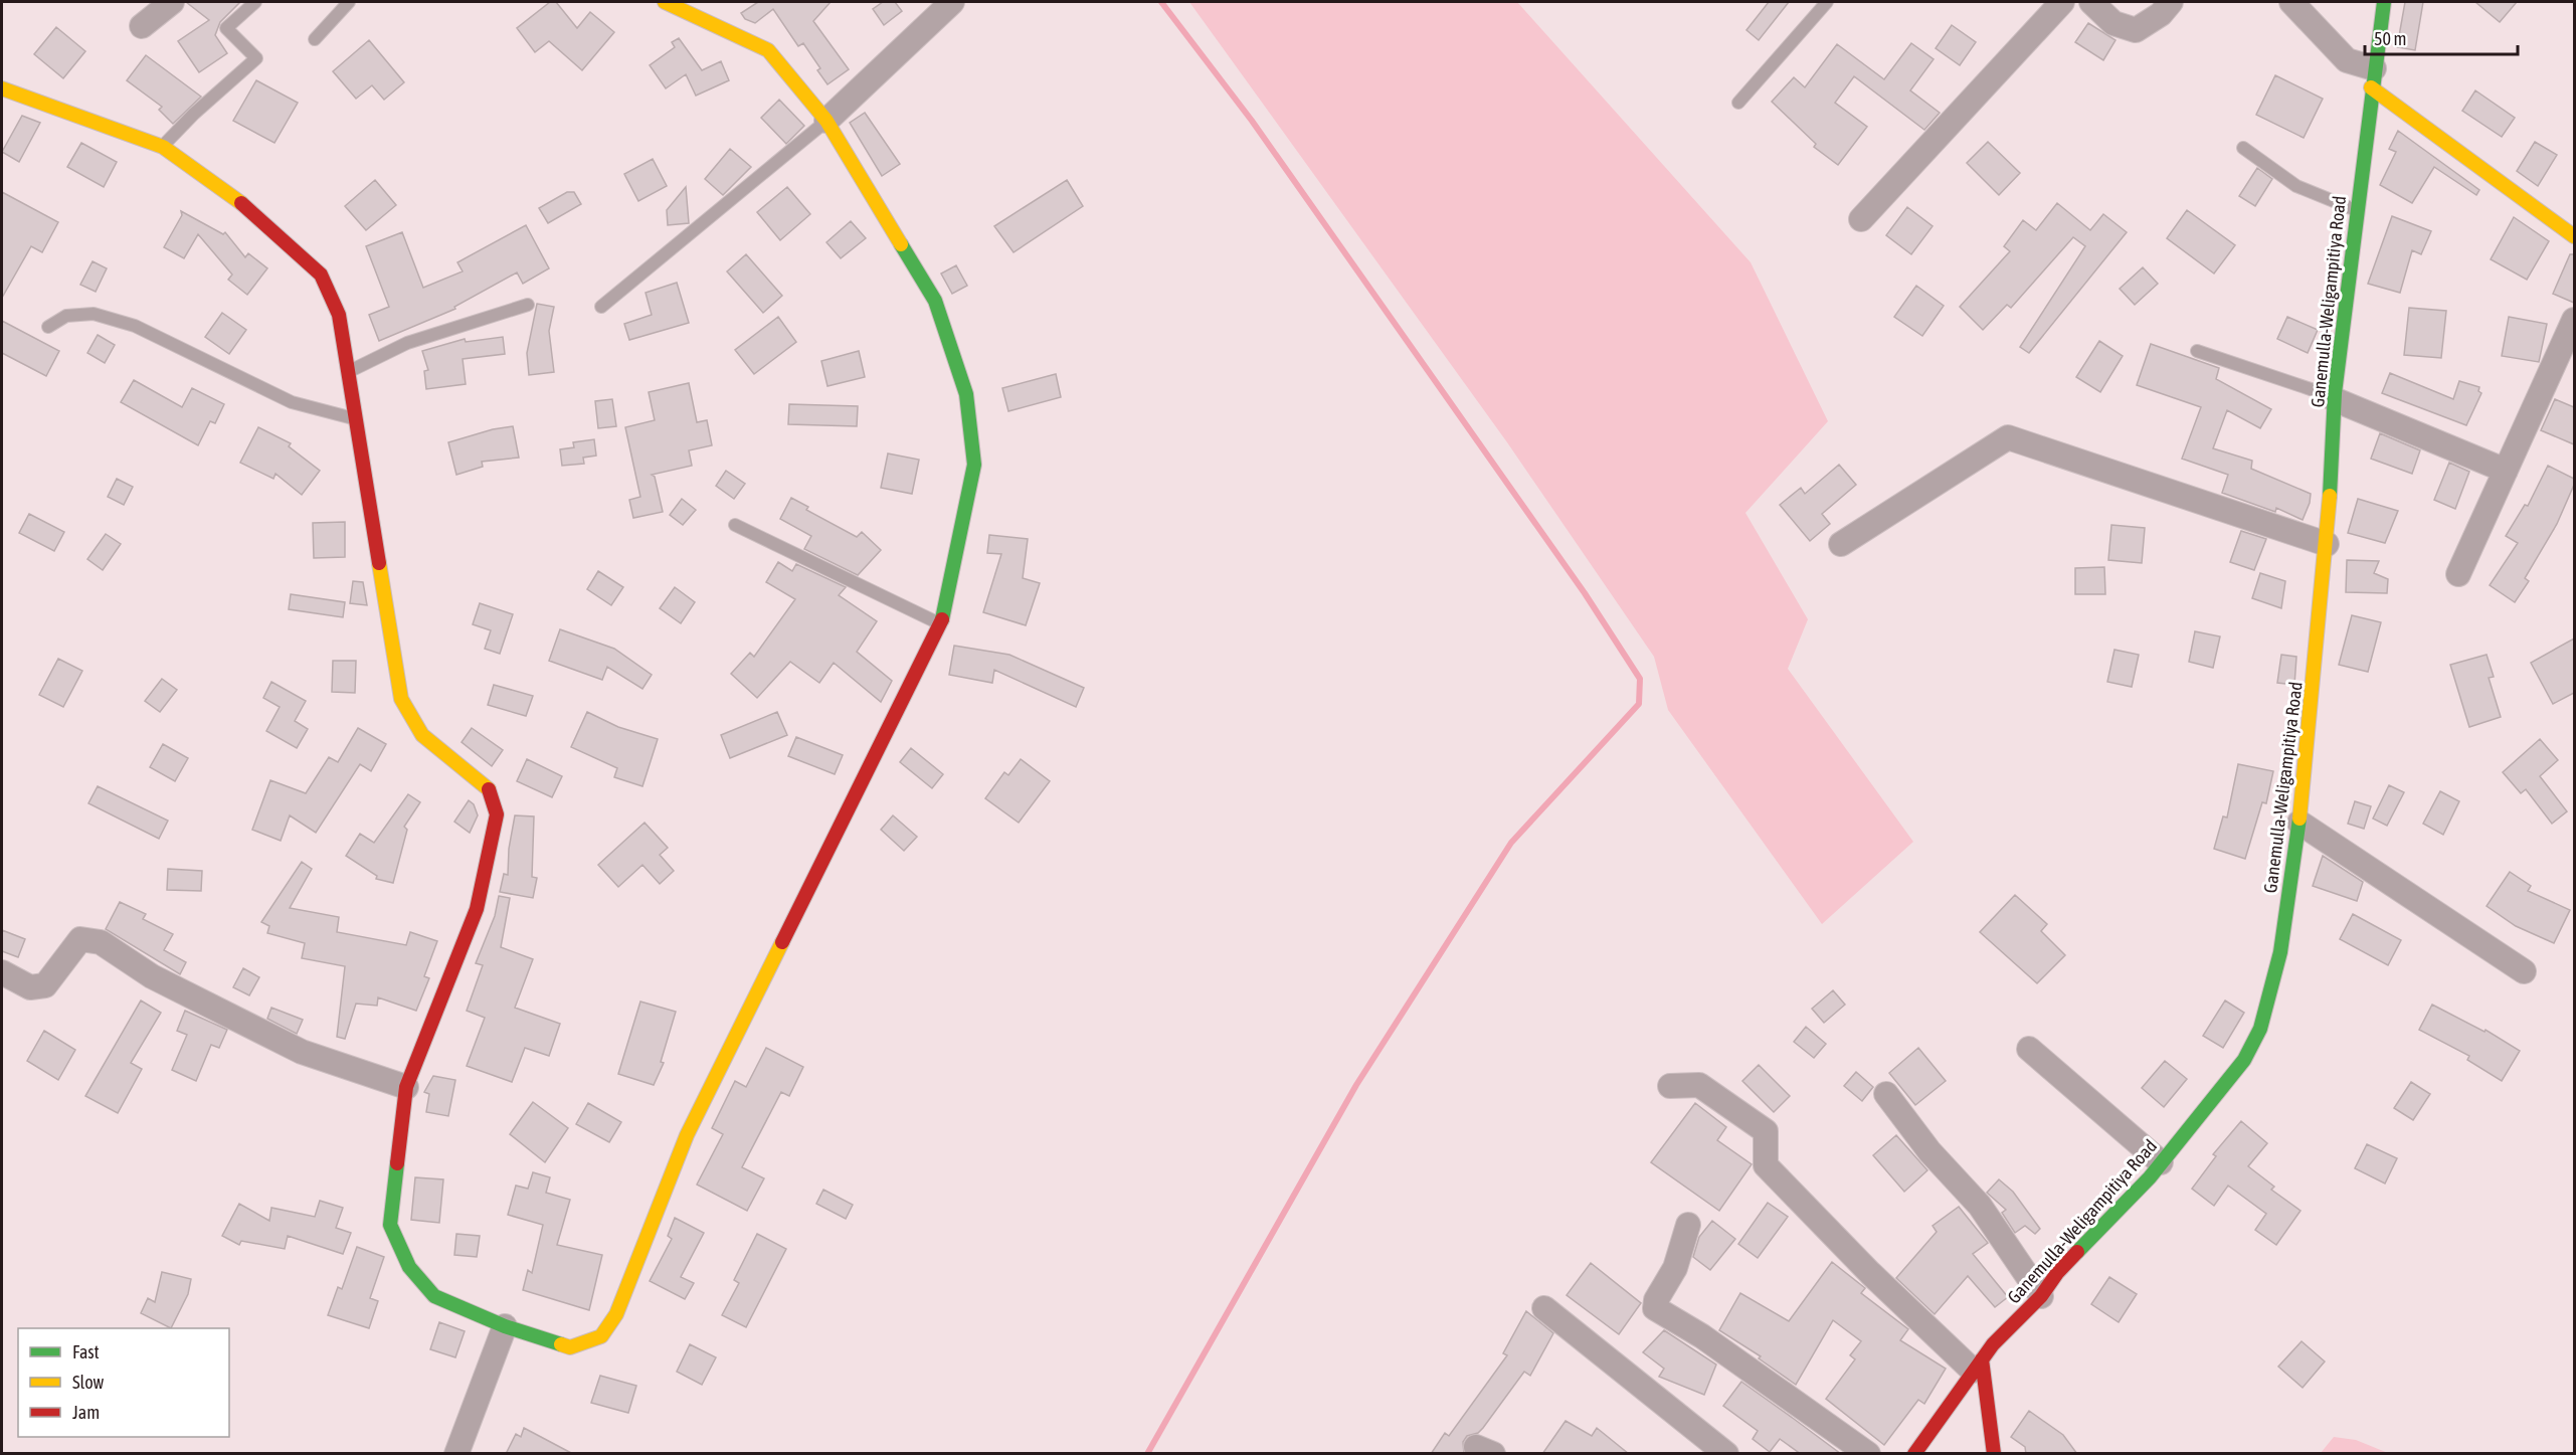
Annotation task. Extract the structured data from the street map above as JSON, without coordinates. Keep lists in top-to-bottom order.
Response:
{
  "streets": {
    "street": ["Ganemulla-Weligampitiya Road"]
  },
  "legend": ["Fast", "Slow", "Jam"],
  "scale_bar": "50 m"
}
